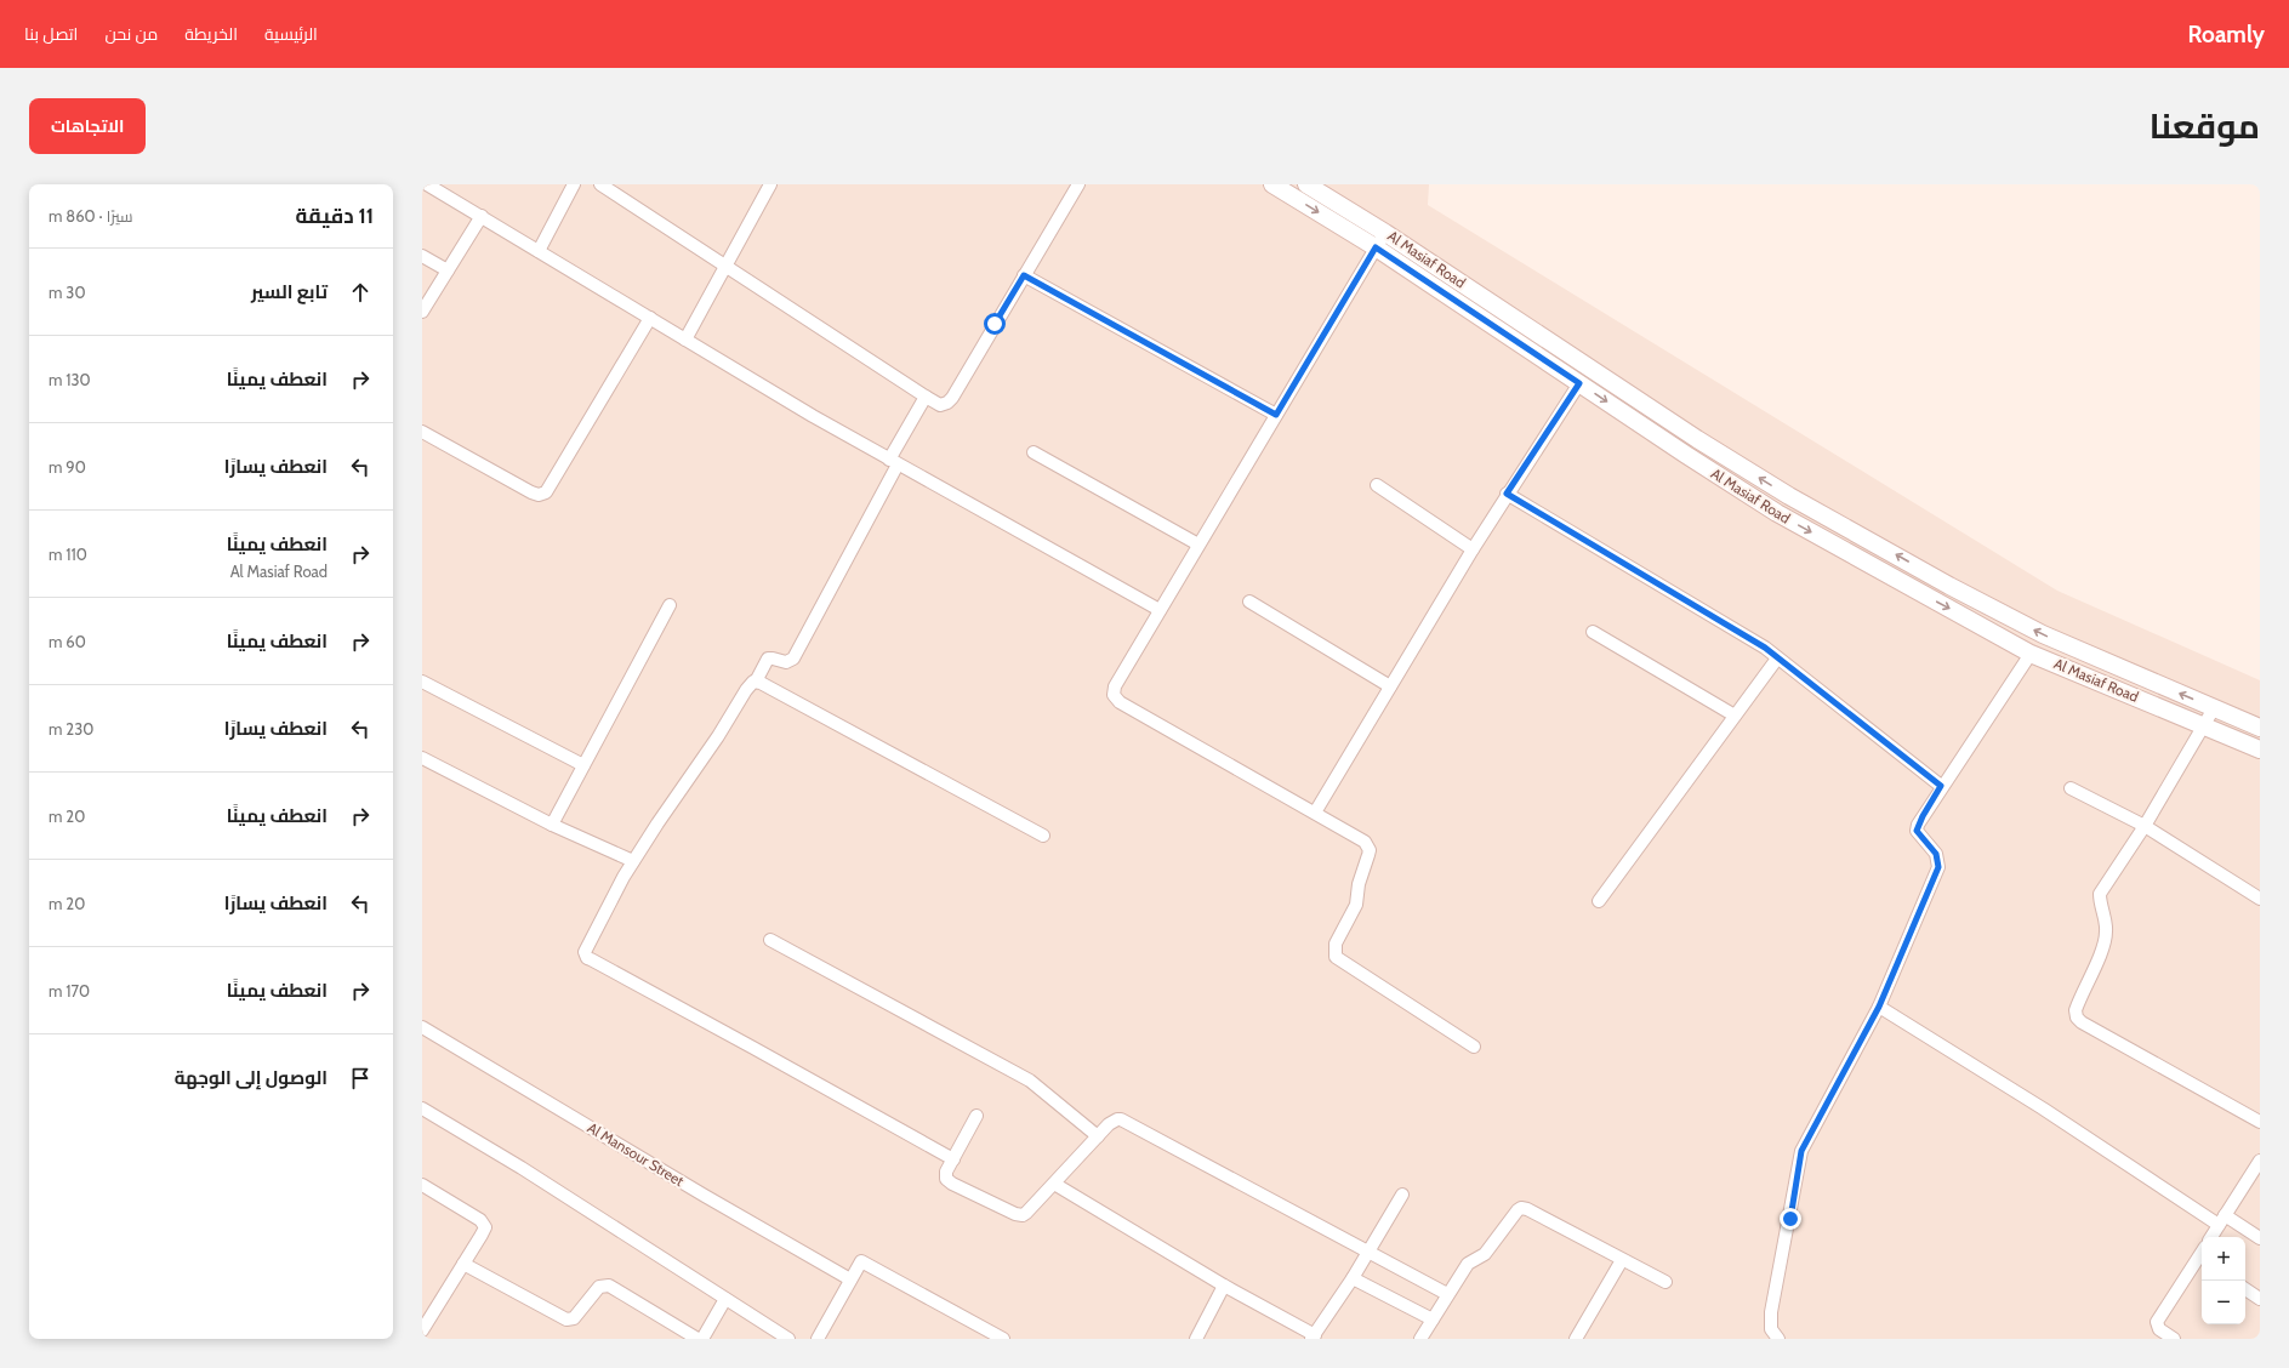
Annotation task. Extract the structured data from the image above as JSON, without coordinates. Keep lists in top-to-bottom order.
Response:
{
  "streets": {
    "street": ["Al Masiaf Road", "Al Mansour Street"]
  },
  "page": {
    "header": "Roamly",
    "nav": [
      "الرئيسية",
      "الخريطة",
      "من نحن",
      "اتصل بنا"
    ],
    "title": "موقعنا",
    "buttons": "الاتجاهات",
    "heading": ["11 دقيقة", "سيرًا · 860 m"],
    "list": [
      ["تابع السير", "30 m"],
      ["انعطف يمينًا", "130 m"],
      ["انعطف يسارًا", "90 m"],
      ["انعطف يمينًا", "Al Masiaf Road", "110 m"],
      ["انعطف يمينًا", "60 m"],
      ["انعطف يسارًا", "230 m"],
      ["انعطف يمينًا", "20 m"],
      ["انعطف يسارًا", "20 m"],
      ["انعطف يمينًا", "170 m"],
      "الوصول إلى الوجهة"
    ],
    "map_buttons": ["+", "−"]
  }
}
